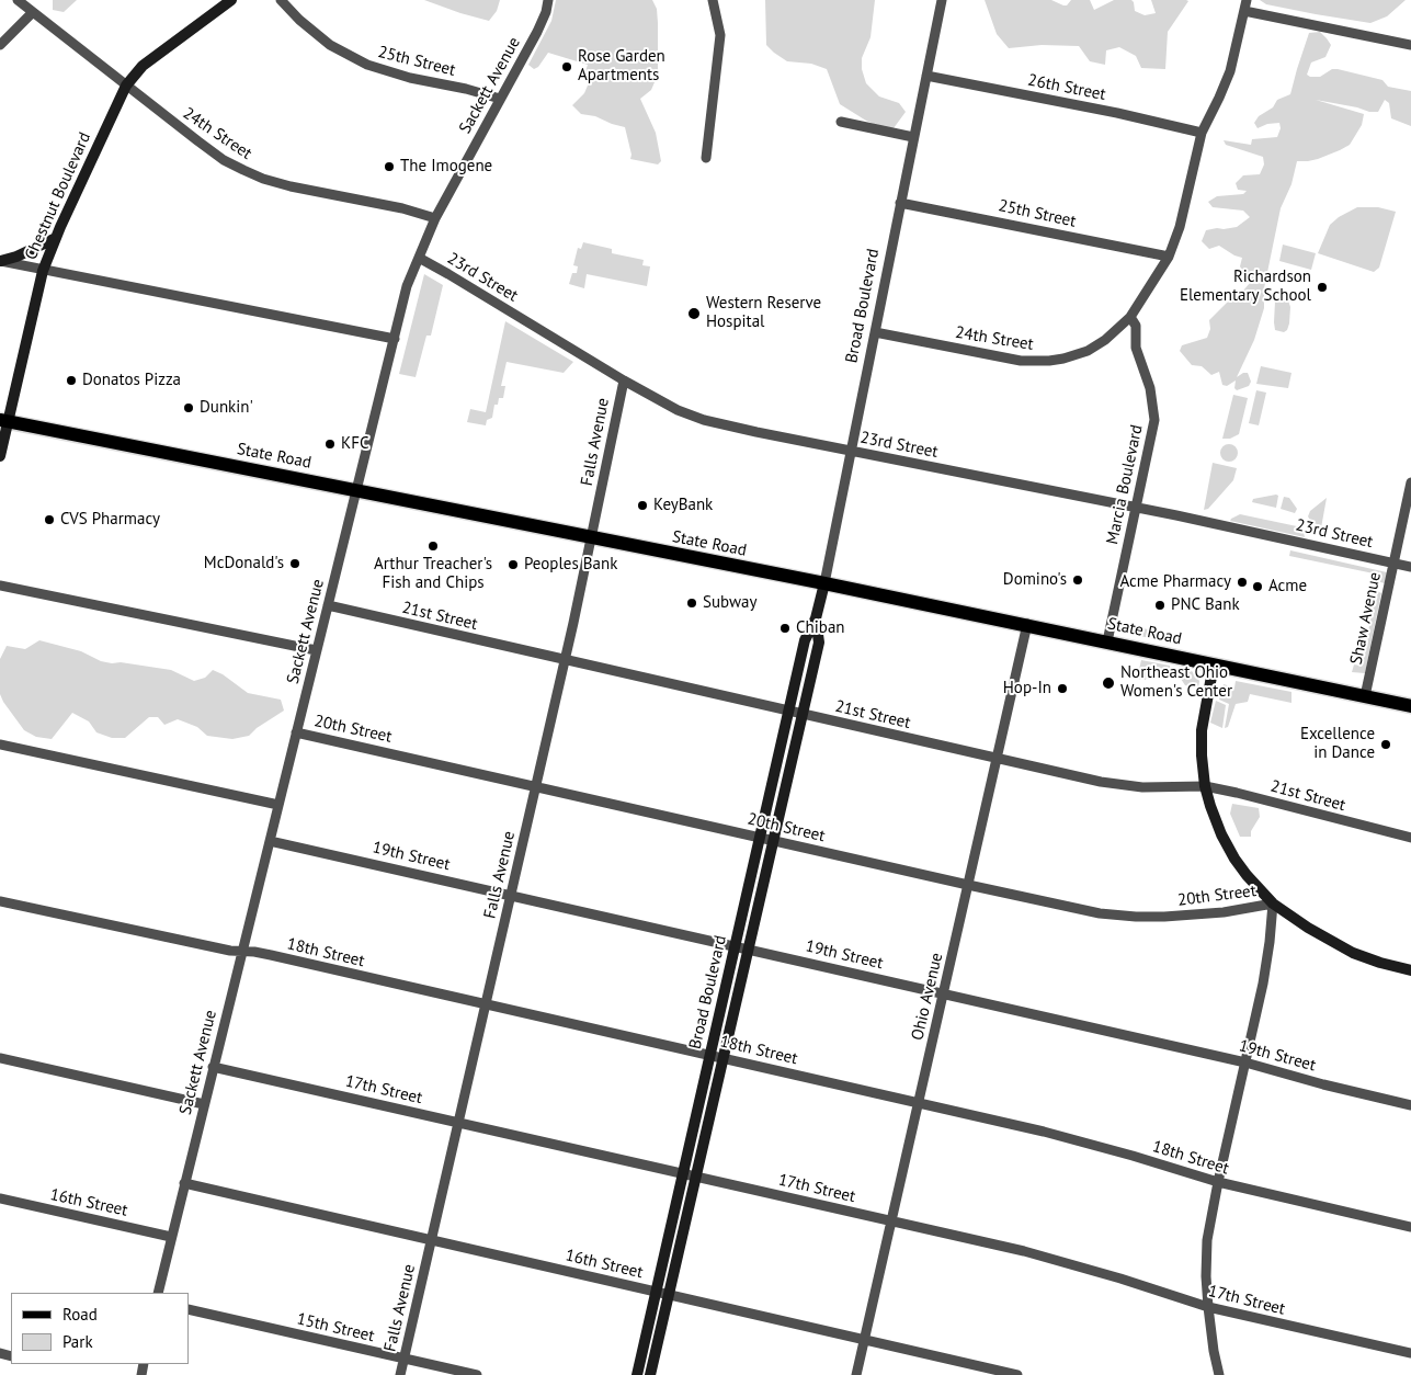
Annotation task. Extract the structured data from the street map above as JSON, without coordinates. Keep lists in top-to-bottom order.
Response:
{
  "streets": {
    "main road": ["Chestnut Boulevard", "Broad Boulevard", "State Road"],
    "street": [
      "25th Street",
      "Sackett Avenue",
      "26th Street",
      "24th Street",
      "23rd Street",
      "Falls Avenue",
      "Marcia Boulevard",
      "21st Street",
      "Shaw Avenue",
      "20th Street",
      "19th Street",
      "18th Street",
      "Ohio Avenue",
      "17th Street",
      "16th Street",
      "15th Street"
    ]
  },
  "crossings": [
    ["25th Street", "Sackett Avenue"],
    ["25th Street", "Broad Boulevard"],
    ["Sackett Avenue", "24th Street"],
    ["Sackett Avenue", "23rd Street"],
    ["Sackett Avenue", "State Road"],
    ["Sackett Avenue", "21st Street"],
    ["Sackett Avenue", "20th Street"],
    ["Sackett Avenue", "19th Street"],
    ["Sackett Avenue", "18th Street"],
    ["Sackett Avenue", "17th Street"],
    ["Sackett Avenue", "16th Street"],
    ["26th Street", "Broad Boulevard"],
    ["24th Street", "Chestnut Boulevard"],
    ["24th Street", "Broad Boulevard"],
    ["24th Street", "Marcia Boulevard"],
    ["Chestnut Boulevard", "State Road"],
    ["23rd Street", "Broad Boulevard"],
    ["23rd Street", "Falls Avenue"],
    ["23rd Street", "Marcia Boulevard"],
    ["23rd Street", "Shaw Avenue"],
    ["Broad Boulevard", "State Road"],
    ["Broad Boulevard", "21st Street"],
    ["Broad Boulevard", "20th Street"],
    ["Broad Boulevard", "19th Street"],
    ["Broad Boulevard", "18th Street"],
    ["Broad Boulevard", "17th Street"],
    ["Broad Boulevard", "16th Street"],
    ["Falls Avenue", "State Road"],
    ["Falls Avenue", "21st Street"],
    ["Falls Avenue", "20th Street"],
    ["Falls Avenue", "19th Street"],
    ["Falls Avenue", "18th Street"],
    ["Falls Avenue", "17th Street"],
    ["Falls Avenue", "16th Street"],
    ["Falls Avenue", "15th Street"],
    ["State Road", "Marcia Boulevard"],
    ["State Road", "Shaw Avenue"],
    ["State Road", "Ohio Avenue"],
    ["21st Street", "Ohio Avenue"],
    ["20th Street", "Ohio Avenue"],
    ["19th Street", "Ohio Avenue"],
    ["18th Street", "Ohio Avenue"],
    ["Ohio Avenue", "17th Street"],
    ["Ohio Avenue", "16th Street"]
  ],
  "places": [
    "Rose Garden Apartments",
    "The Imogene",
    "Richardson Elementary School",
    "Western Reserve Hospital",
    "Donatos Pizza",
    "Dunkin'",
    "KFC",
    "KeyBank",
    "CVS Pharmacy",
    "Arthur Treacher's Fish and Chips",
    "McDonald's",
    "Peoples Bank",
    "Domino's",
    "Acme Pharmacy",
    "Acme",
    "Subway",
    "PNC Bank",
    "Chiban",
    "Northeast Ohio Women's Center",
    "Hop-In",
    "Excellence in Dance"
  ],
  "legend": ["Road", "Park"]
}
